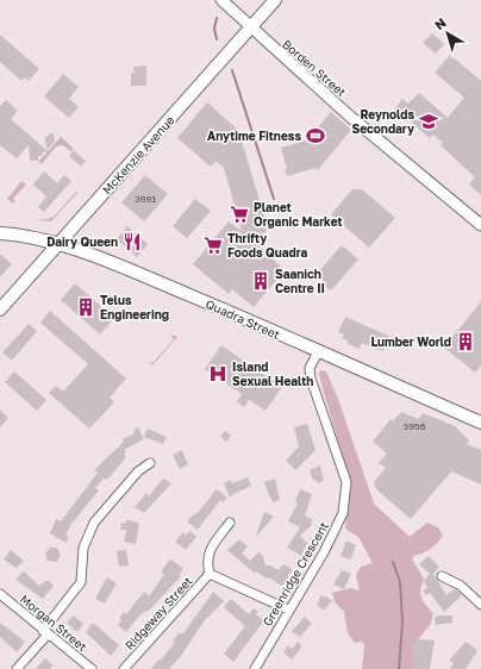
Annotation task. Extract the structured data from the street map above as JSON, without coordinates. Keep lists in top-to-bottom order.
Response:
{
  "streets": {
    "main road": ["McKenzie Avenue", "Quadra Street"],
    "street": [
      "Borden Street",
      "Greenridge Crescent",
      "Ridgeway Street",
      "Morgan Street"
    ]
  },
  "crossings": [
    ["Borden Street", "McKenzie Avenue"],
    ["McKenzie Avenue", "Quadra Street"],
    ["Quadra Street", "Greenridge Crescent"]
  ],
  "places": {
    "school or university": ["Reynolds Secondary"],
    "sports": ["Anytime Fitness"],
    "supermarket": ["Planet Organic Market", "Thrifty Foods Quadra"],
    "restaurant": ["Dairy Queen"],
    "building": ["Saanich Centre II", "Telus Engineering", "Lumber World"],
    "hospital": ["Island Sexual Health"]
  },
  "house_numbers": ["3991", "3956"],
  "north": "top left"
}
